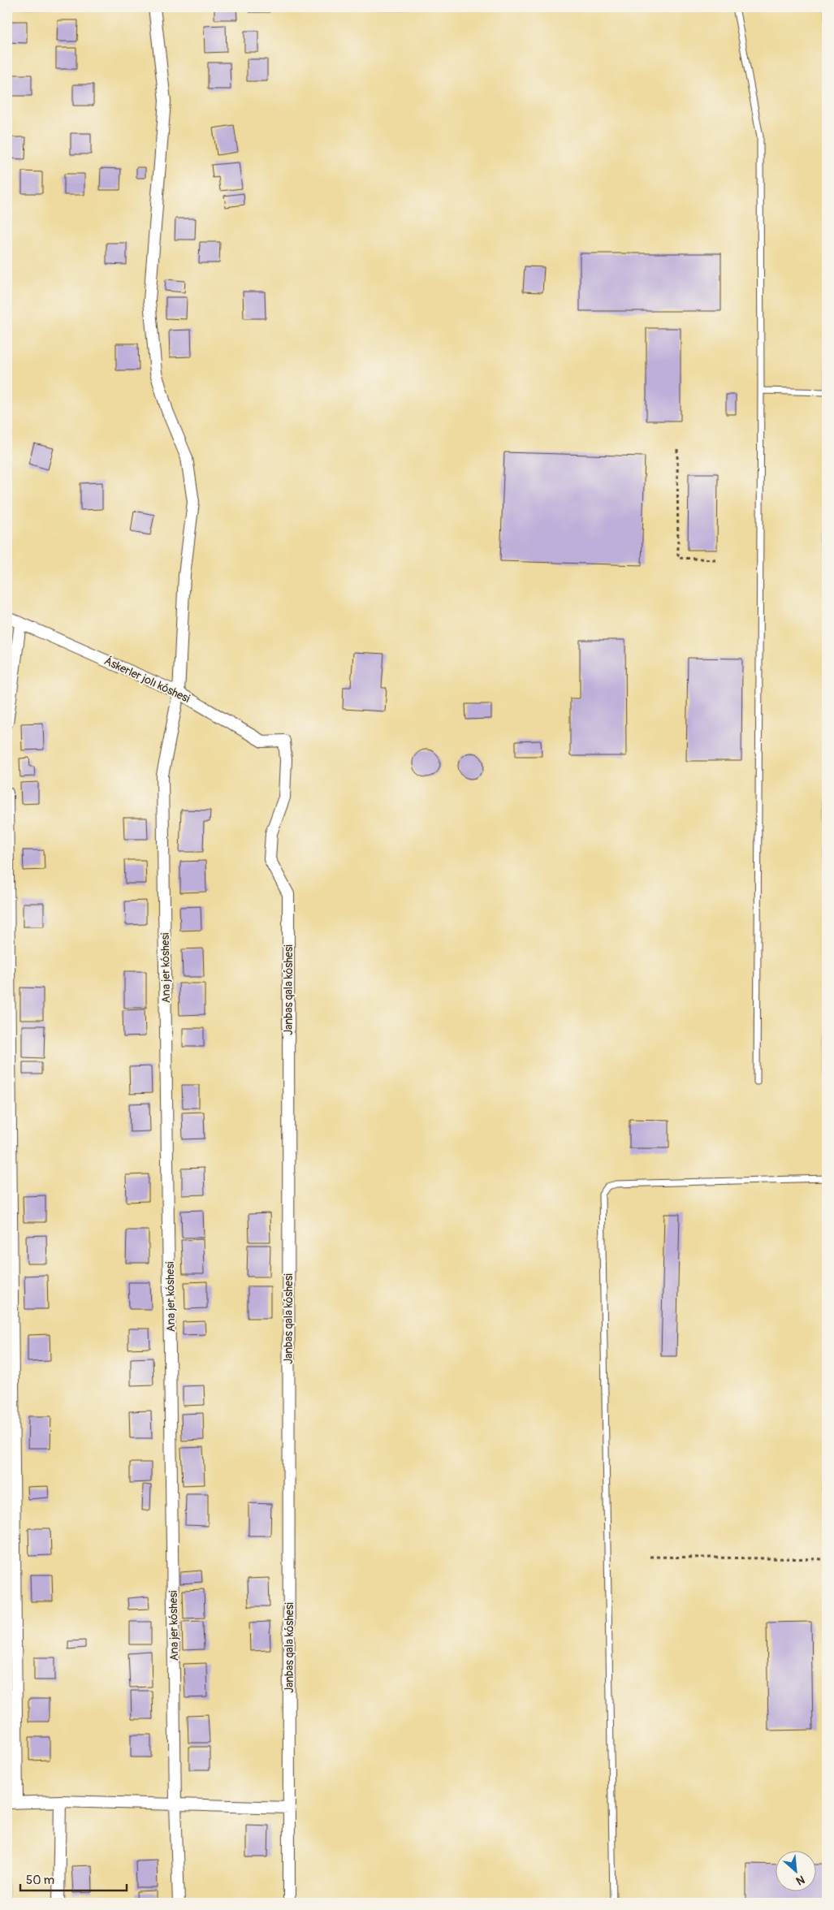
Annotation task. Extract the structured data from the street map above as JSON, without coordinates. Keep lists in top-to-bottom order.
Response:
{
  "streets": {
    "street": ["Áskerler jolı kóshesi", "Ana jer kóshesi", "Janbas qala kóshesi"]
  },
  "crossings": [
    ["Áskerler jolı kóshesi", "Ana jer kóshesi"],
    ["Áskerler jolı kóshesi", "Janbas qala kóshesi"]
  ],
  "scale_bar": "50 m",
  "north": "bottom right"
}
